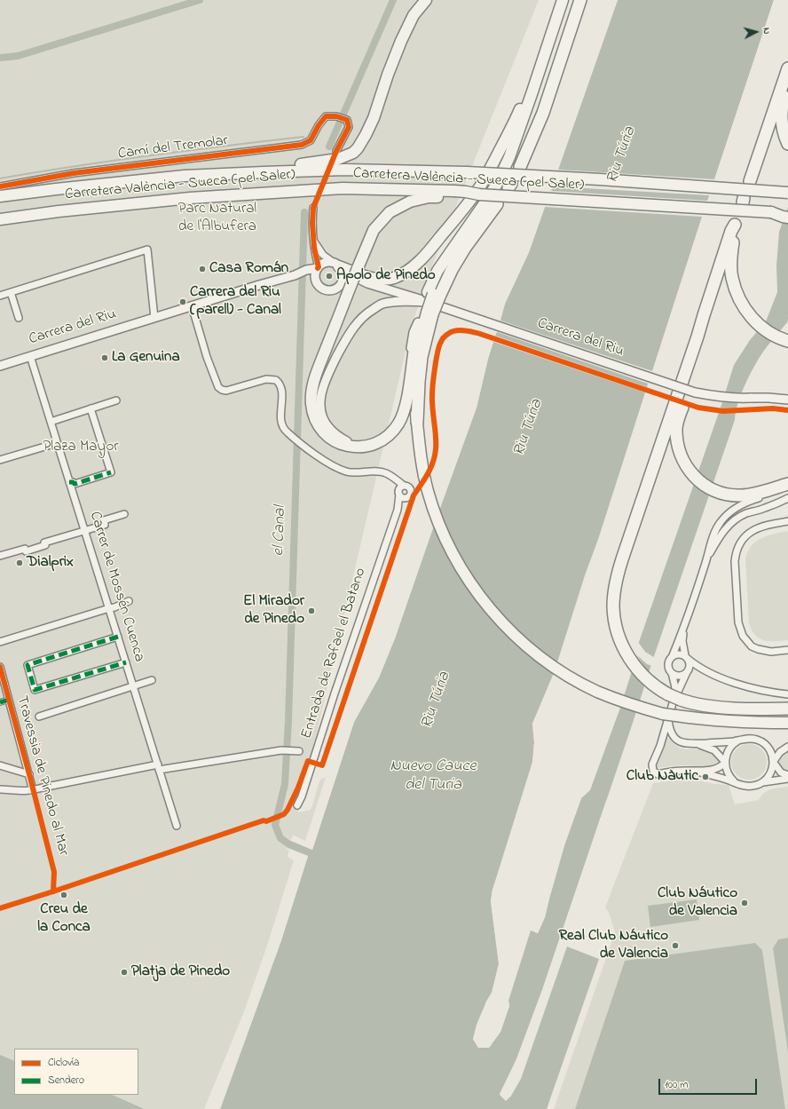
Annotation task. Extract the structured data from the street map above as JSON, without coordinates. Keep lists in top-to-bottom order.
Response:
{
  "streets": {
    "highway": ["Carretera València - Sueca (pel Saler)"],
    "street": [
      "Camí del Tremolar",
      "Carrera del Riu",
      "Carrer de Mossén Cuenca",
      "Entrada de Rafael el Batano",
      "Travessia de Pinedo al Mar"
    ]
  },
  "crossings": [
    ["Carrera del Riu", "Carrer de Mossén Cuenca"],
    ["Carrera del Riu", "Entrada de Rafael el Batano"]
  ],
  "water": ["Riu Túria", "el Canal", "Nuevo Cauce del Turia"],
  "parks": ["Parc Natural de l'Albufera", "Plaza Mayor"],
  "places": [
    "Casa Román",
    "Apolo de Pinedo",
    "Carrera del Riu (parell) - Canal",
    "La Genuina",
    "Dialprix",
    "El Mirador de Pinedo",
    "Club Nàutic",
    "Creu de la Conca",
    "Club Náutico de Valencia",
    "Real Club Náutico de Valencia",
    "Platja de Pinedo"
  ],
  "legend": ["Ciclovía", "Sendero"],
  "scale_bar": "100 m",
  "north": "right"
}
